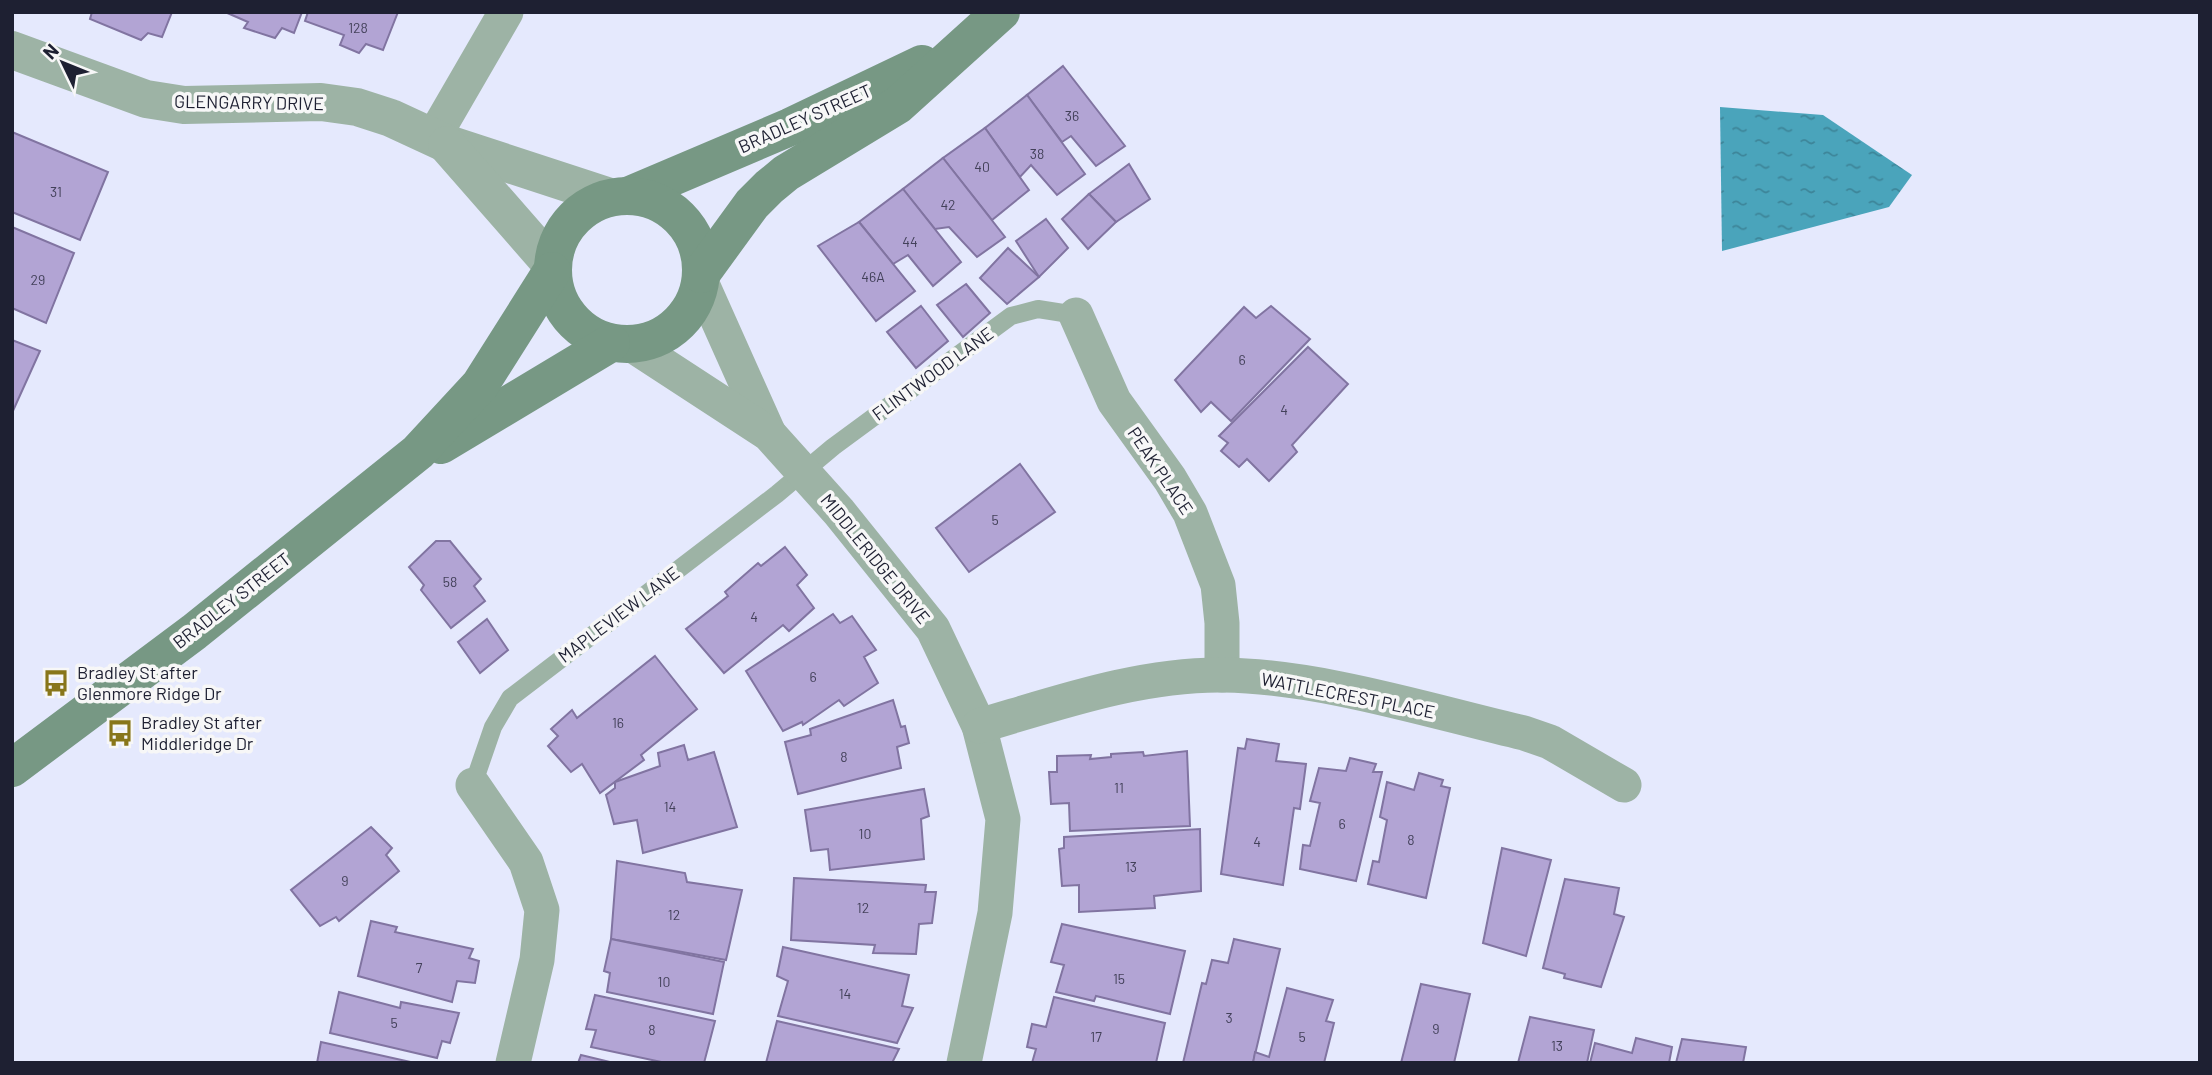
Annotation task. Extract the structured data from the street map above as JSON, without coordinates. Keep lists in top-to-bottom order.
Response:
{
  "streets": {
    "main road": ["BRADLEY STREET"],
    "street": [
      "GLENGARRY DRIVE",
      "PEAK PLACE",
      "MIDDLERIDGE DRIVE",
      "WATTLECREST PLACE"
    ],
    "lane": ["FLINTWOOD LANE", "MAPLEVIEW LANE"]
  },
  "crossings": [
    ["GLENGARRY DRIVE", "BRADLEY STREET"],
    ["GLENGARRY DRIVE", "MIDDLERIDGE DRIVE"],
    ["BRADLEY STREET", "MIDDLERIDGE DRIVE"],
    ["FLINTWOOD LANE", "PEAK PLACE"],
    ["FLINTWOOD LANE", "MIDDLERIDGE DRIVE"],
    ["FLINTWOOD LANE", "MAPLEVIEW LANE"],
    ["PEAK PLACE", "WATTLECREST PLACE"],
    ["MIDDLERIDGE DRIVE", "MAPLEVIEW LANE"],
    ["MIDDLERIDGE DRIVE", "WATTLECREST PLACE"]
  ],
  "places": {
    "bus stop": ["Bradley St after Glenmore Ridge Dr", "Bradley St after Middleridge Dr"]
  },
  "house_numbers": [
    "128",
    "36",
    "38",
    "40",
    "31",
    "42",
    "44",
    "46A",
    "29",
    "6",
    "4",
    "5",
    "58",
    "4",
    "6",
    "16",
    "8",
    "11",
    "14",
    "6",
    "10",
    "8",
    "4",
    "13",
    "9",
    "12",
    "12",
    "7",
    "15",
    "10",
    "14",
    "3",
    "5",
    "9",
    "8",
    "17",
    "5",
    "13"
  ],
  "north": "top left"
}
